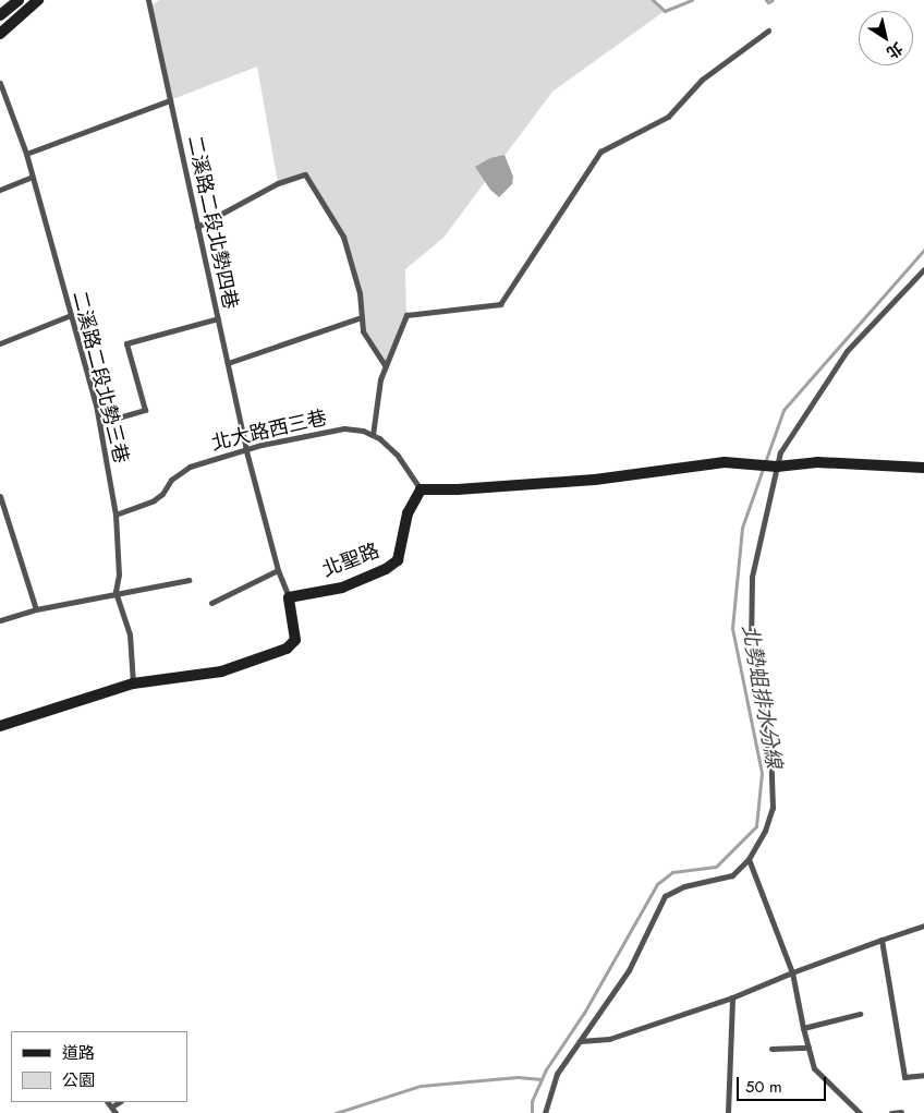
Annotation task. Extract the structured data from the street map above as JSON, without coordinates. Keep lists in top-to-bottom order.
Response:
{
  "streets": {
    "street": ["北聖路"],
    "lane": ["二溪路二段北勢四巷", "二溪路二段北勢三巷", "北大路西三巷"]
  },
  "crossings": [
    ["二溪路二段北勢四巷", "北大路西三巷"],
    ["二溪路二段北勢四巷", "北聖路"],
    ["二溪路二段北勢三巷", "北大路西三巷"],
    ["北大路西三巷", "北聖路"]
  ],
  "water": ["北勢蛆排水分線"],
  "legend": ["道路", "公園"],
  "scale_bar": "50 m",
  "north": "bottom right"
}
